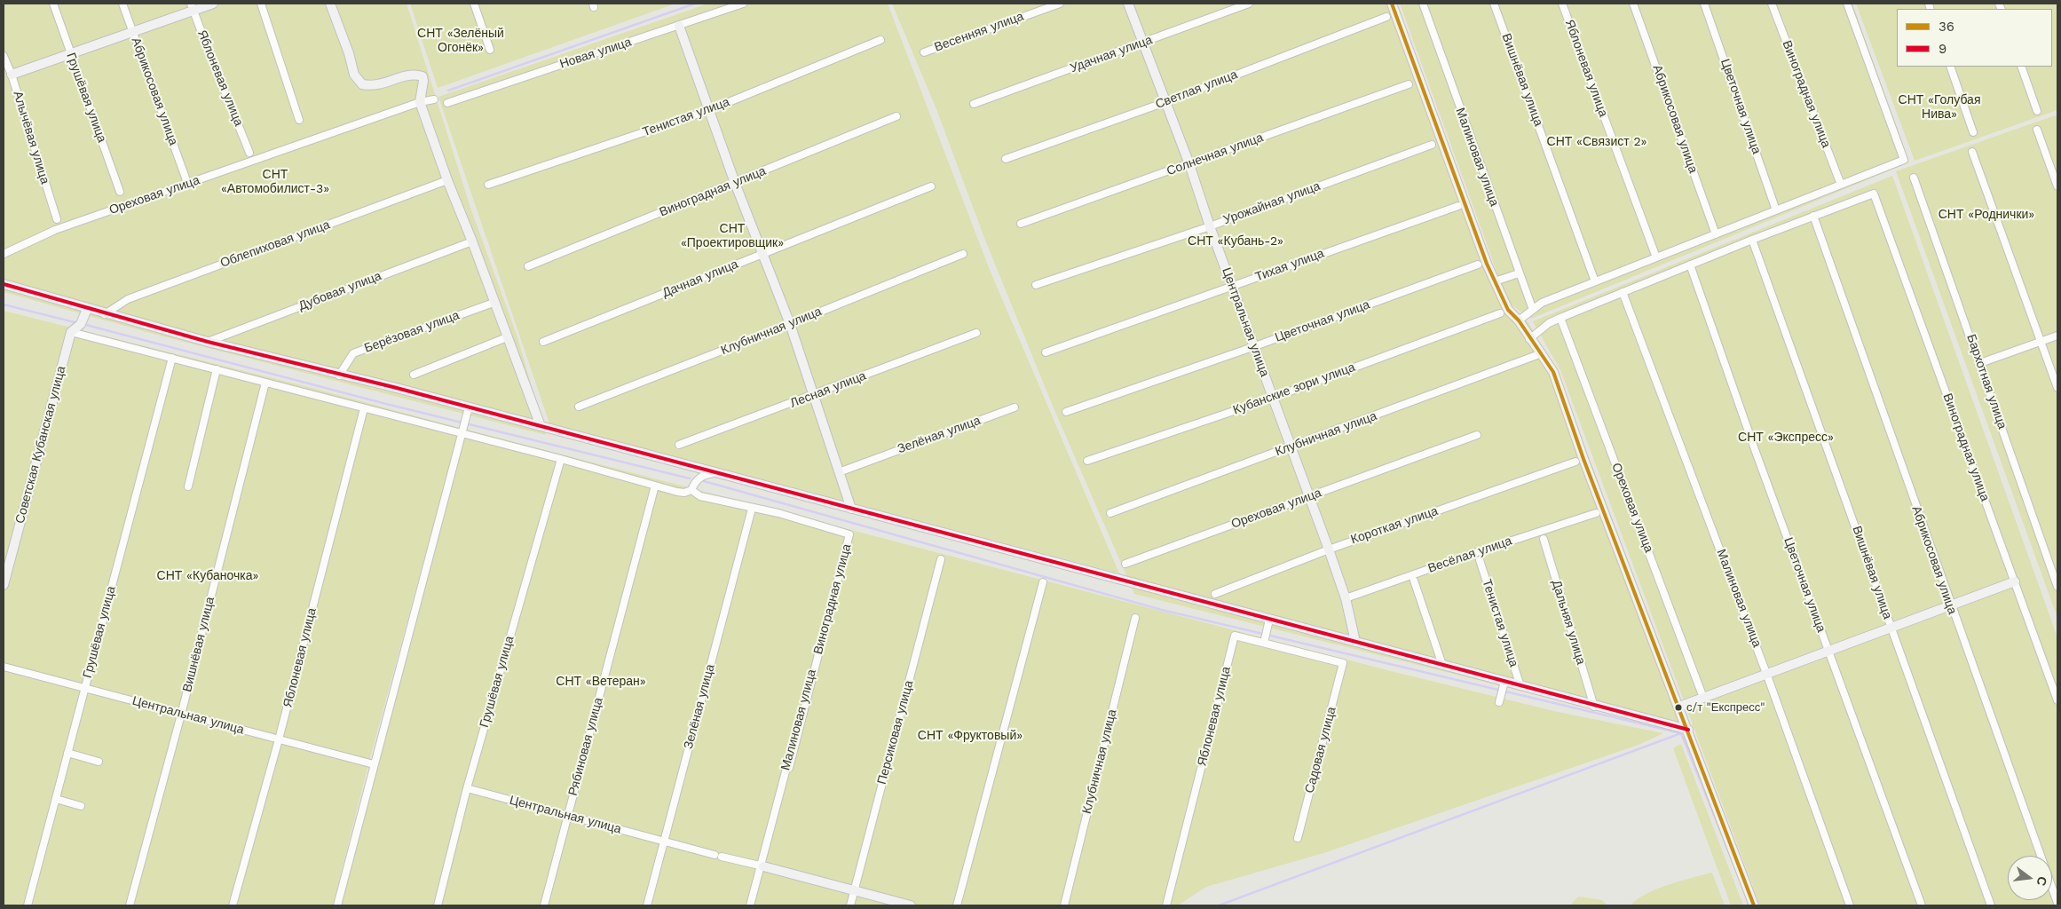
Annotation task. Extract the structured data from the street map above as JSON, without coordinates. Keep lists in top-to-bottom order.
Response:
{
  "streets": {
    "street": [
      "Весенняя улица",
      "Новая улица",
      "Удачная улица",
      "Яблоневая улица",
      "Вишнёвая улица",
      "Светлая улица",
      "Абрикосовая улица",
      "Виноградная улица",
      "Грушёвая улица",
      "Цветочная улица",
      "Тенистая улица",
      "Алычёвая улица",
      "Солнечная улица",
      "Малиновая улица",
      "Ореховая улица",
      "Урожайная улица",
      "Облепиховая улица",
      "Тихая улица",
      "Дачная улица",
      "Дубовая улица",
      "Центральная улица",
      "Клубничная улица",
      "Берёзовая улица",
      "Бархотная улица",
      "Кубанские зори улица",
      "Лесная улица",
      "Зелёная улица",
      "Советская Кубанская улица",
      "Короткая улица",
      "Весёлая улица",
      "Дальняя улица",
      "Персиковая улица",
      "Рябиновая улица",
      "Садовая улица"
    ]
  },
  "crossings": [
    ["Удачная улица", "Центральная улица"],
    ["Яблоневая улица", "Центральная улица"],
    ["Яблоневая улица", "Садовая улица"],
    ["Вишнёвая улица", "Центральная улица"],
    ["Светлая улица", "Центральная улица"],
    ["Абрикосовая улица", "Виноградная улица"],
    ["Виноградная улица", "Малиновая улица"],
    ["Грушёвая улица", "Центральная улица"],
    ["Цветочная улица", "Центральная улица"],
    ["Солнечная улица", "Центральная улица"],
    ["Малиновая улица", "Центральная улица"],
    ["Ореховая улица", "Центральная улица"],
    ["Урожайная улица", "Центральная улица"],
    ["Тихая улица", "Центральная улица"],
    ["Центральная улица", "Клубничная улица"],
    ["Центральная улица", "Кубанские зори улица"],
    ["Центральная улица", "Зелёная улица"],
    ["Центральная улица", "Короткая улица"],
    ["Центральная улица", "Весёлая улица"],
    ["Центральная улица", "Рябиновая улица"]
  ],
  "parks": [
    "СНТ «Зелёный Огонёк»",
    "СНТ «Голубая Нива»",
    "СНТ «Связист 2»",
    "СНТ «Автомобилист-3»",
    "СНТ «Роднички»",
    "СНТ «Проектировщик»",
    "СНТ «Кубань-2»",
    "СНТ «Экспресс»",
    "СНТ «Кубаночка»",
    "СНТ «Ветеран»",
    "СНТ «Фруктовый»"
  ],
  "places": ["с/т \"Експресс\""],
  "lines": ["transit line 36", "transit line 9"],
  "legend": ["36", "9"],
  "north": "right"
}
